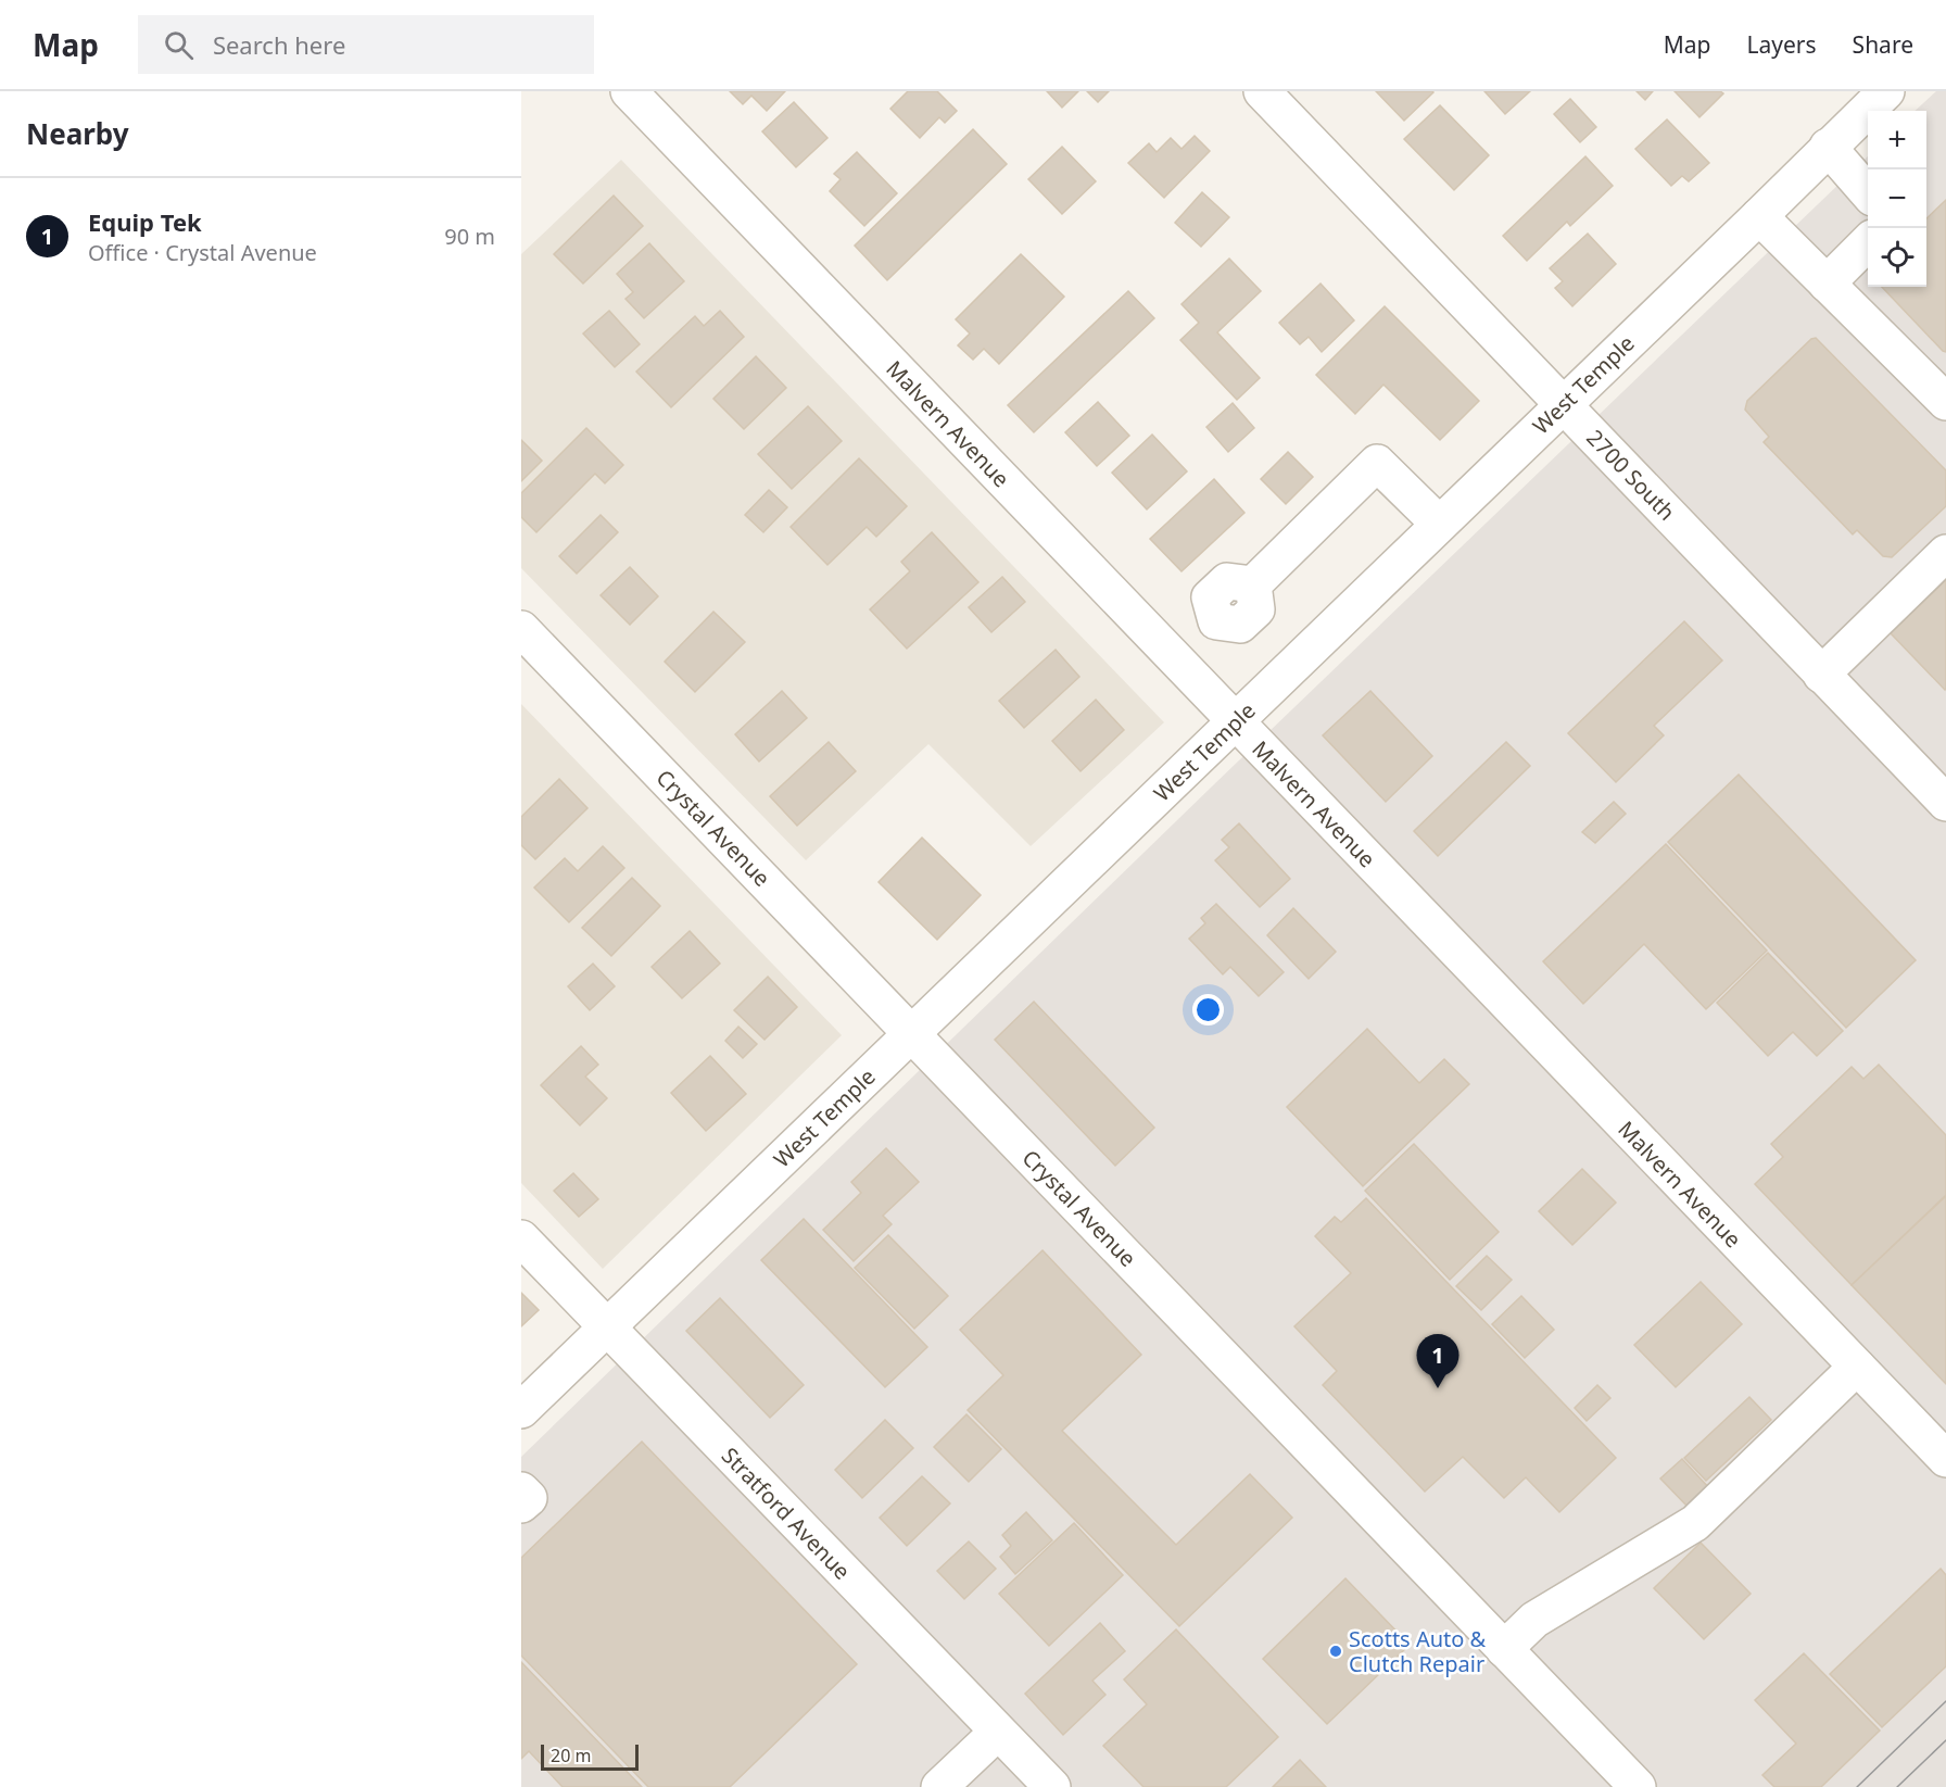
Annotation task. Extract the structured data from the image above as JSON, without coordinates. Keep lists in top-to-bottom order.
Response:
{
  "streets": {
    "street": [
      "West Temple",
      "Malvern Avenue",
      "2700 South",
      "Crystal Avenue",
      "Stratford Avenue"
    ]
  },
  "crossings": [
    ["West Temple", "Malvern Avenue"],
    ["West Temple", "2700 South"],
    ["West Temple", "Crystal Avenue"],
    ["West Temple", "Stratford Avenue"]
  ],
  "places": ["Scotts Auto & Clutch Repair"],
  "scale_bar": "20 m",
  "page": {
    "header": "Map",
    "search": "Search here",
    "nav": ["Map", "Layers", "Share"],
    "heading": "Nearby",
    "map_buttons": ["+", "−"],
    "list": [
      {
        "mark": "1",
        "name": "Equip Tek",
        "note": "Office · Crystal Avenue",
        "value": "90 m"
      }
    ],
    "pins": "1",
    "scale": "20 m"
  }
}
